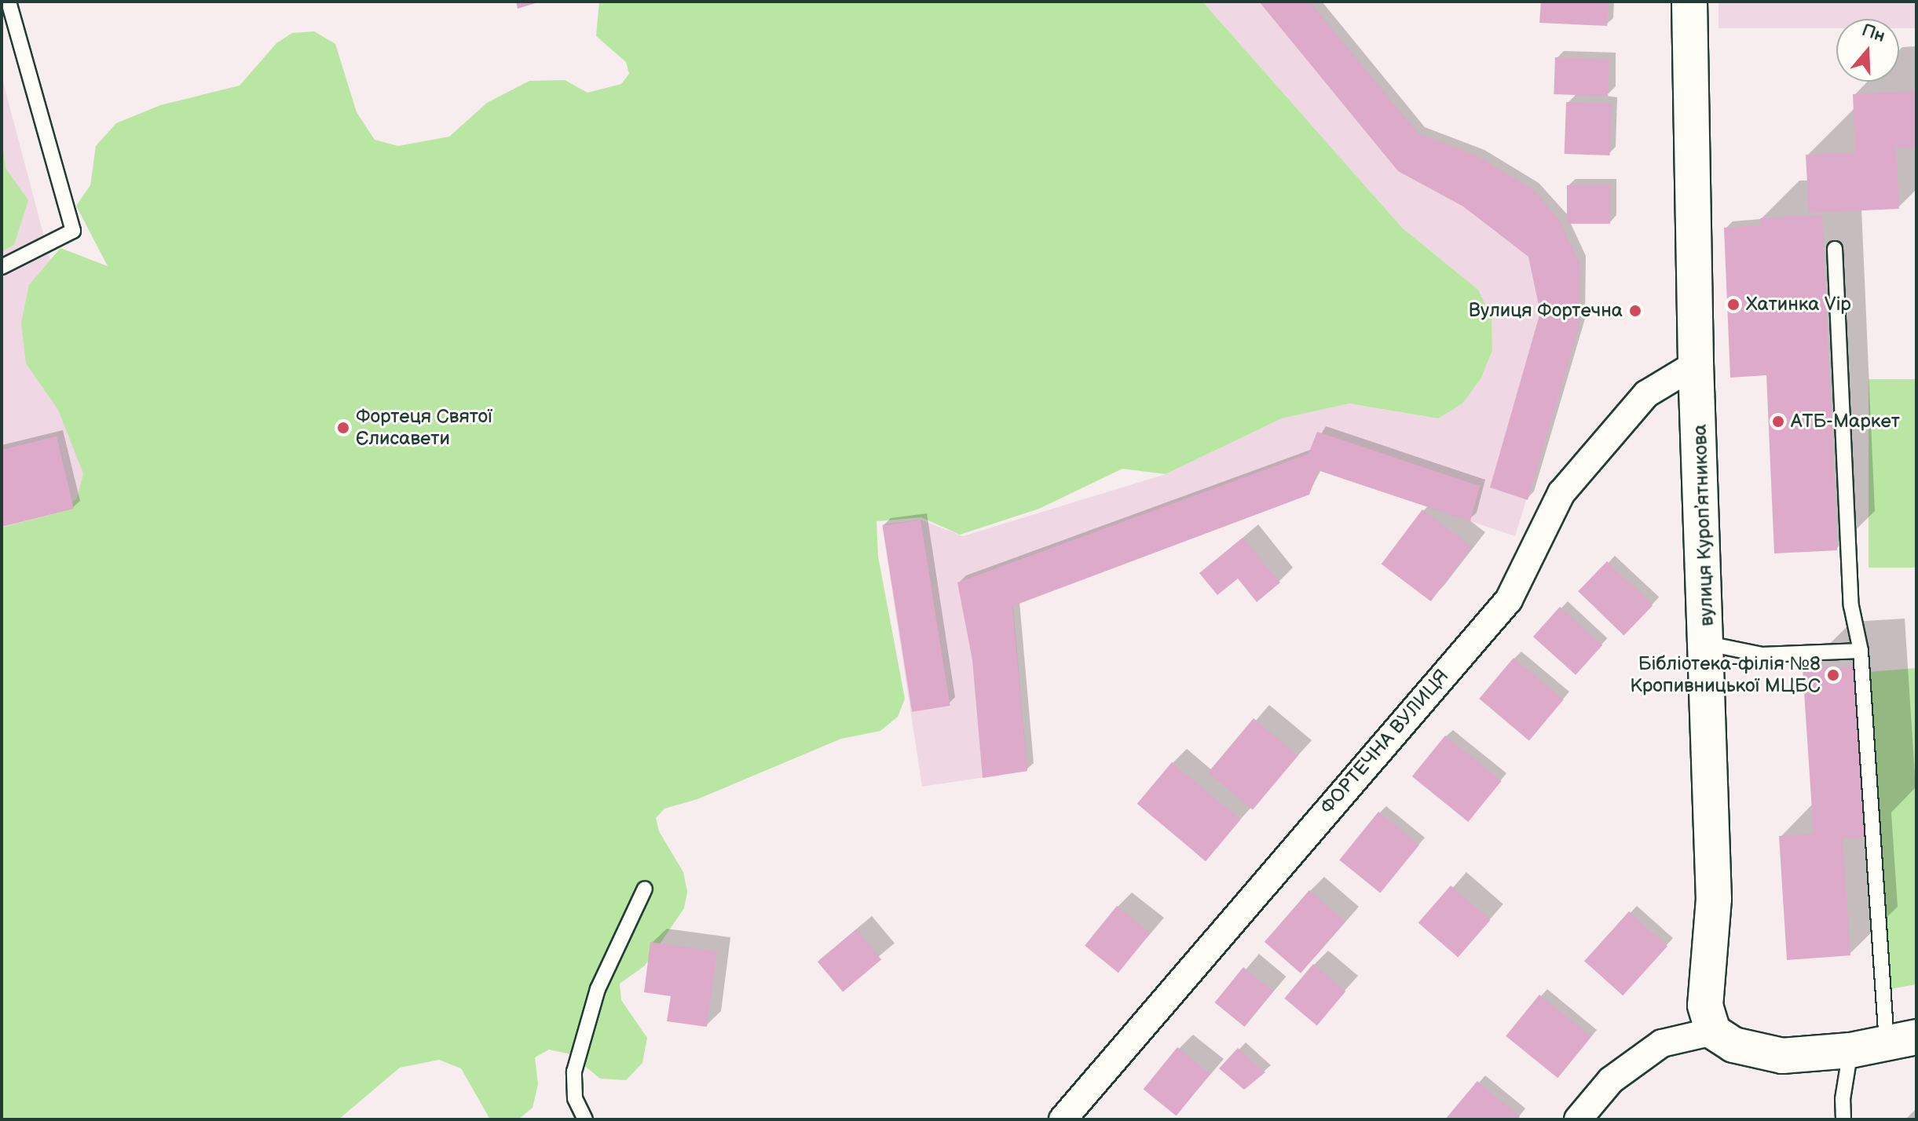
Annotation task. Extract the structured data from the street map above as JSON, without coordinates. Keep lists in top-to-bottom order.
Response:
{
  "streets": {
    "street": ["вулиця Куропʼятникова", "ФОРТЕЧНА ВУЛИЦЯ"]
  },
  "crossings": [
    ["вулиця Куропʼятникова", "ФОРТЕЧНА ВУЛИЦЯ"]
  ],
  "places": [
    "Хатинка Vip",
    "Вулиця Фортечна",
    "АТБ-Маркет",
    "Фортеця Святої Єлисавети",
    "Бібліотека-філія №8 Кропивницької МЦБС"
  ],
  "north": "top"
}
